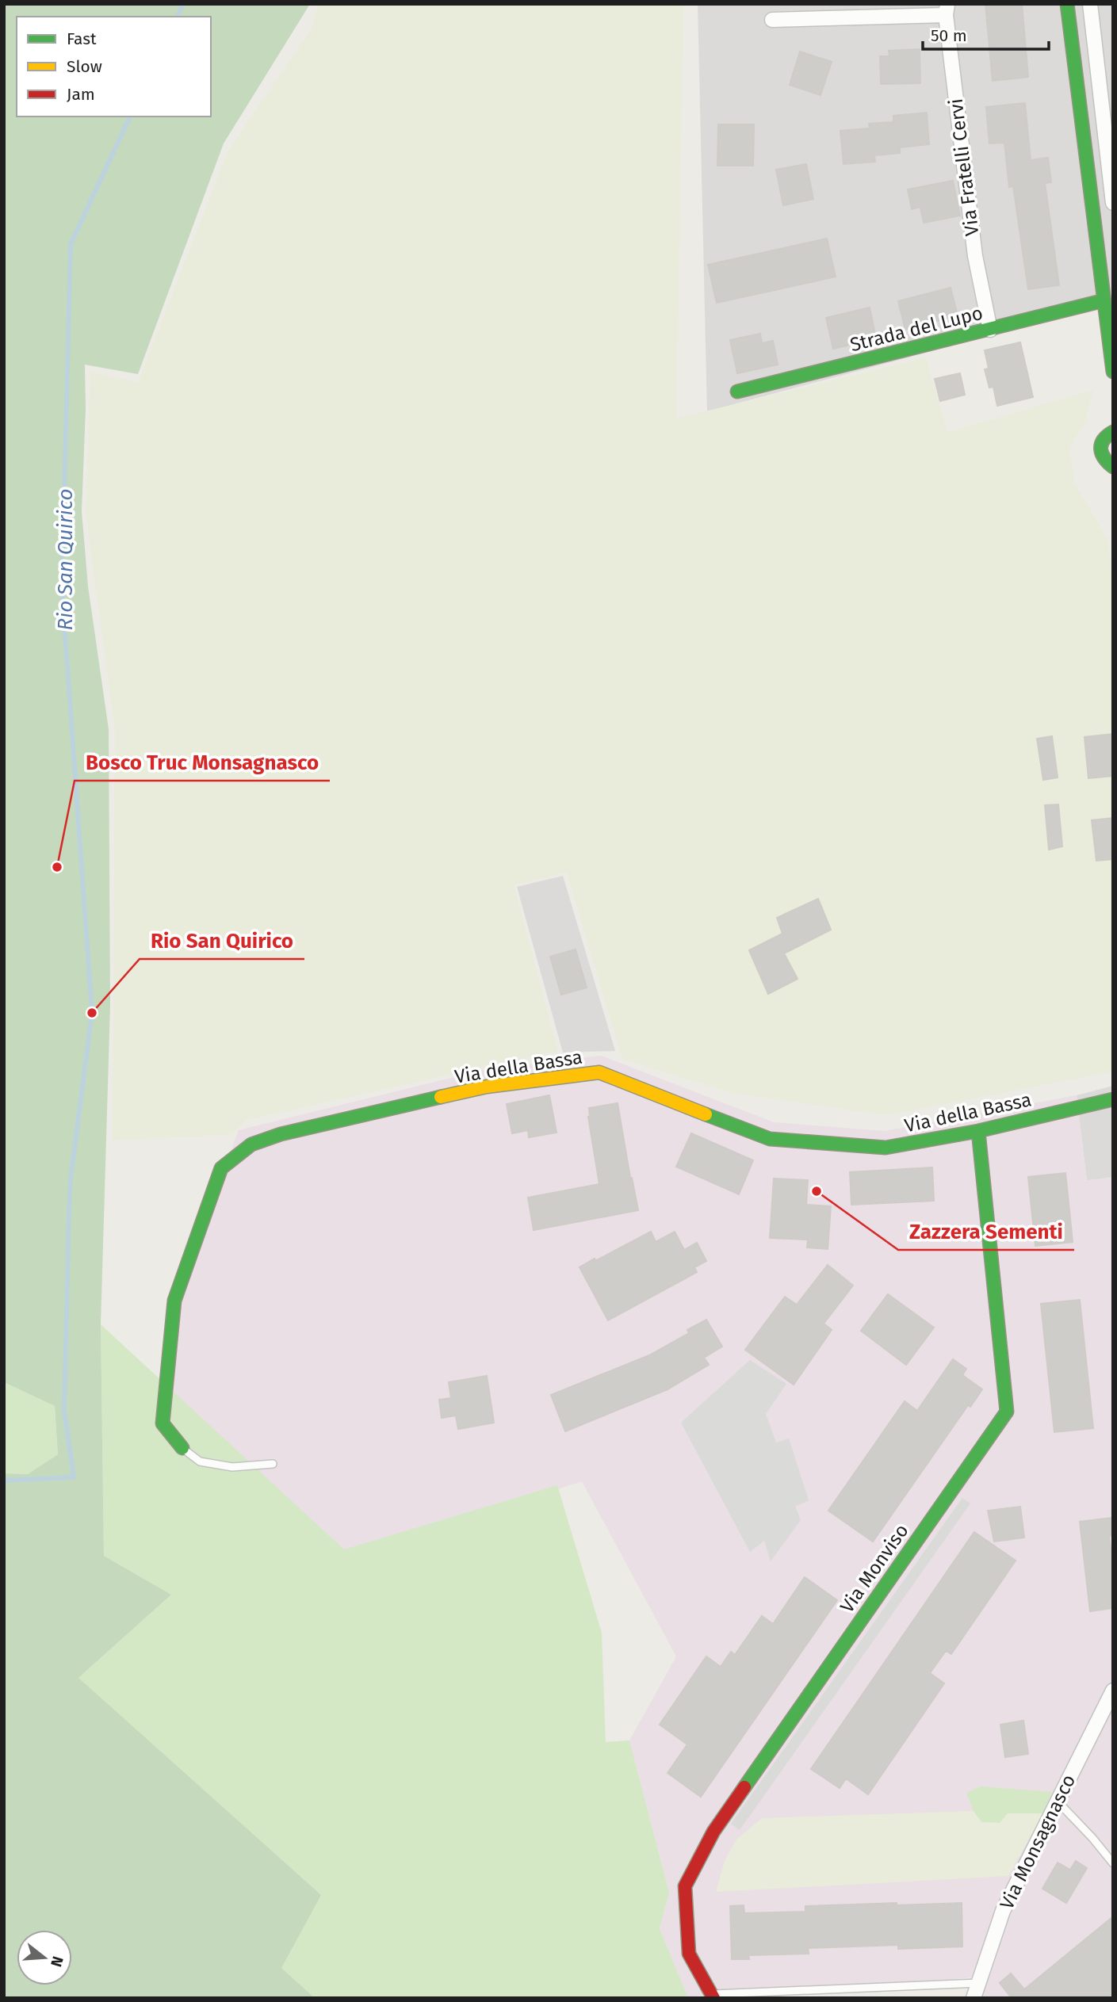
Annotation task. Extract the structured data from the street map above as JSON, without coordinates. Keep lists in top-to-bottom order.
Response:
{
  "streets": {
    "street": [
      "Via Fratelli Cervi",
      "Strada del Lupo",
      "Via della Bassa",
      "Via Monviso",
      "Via Monsagnasco"
    ]
  },
  "crossings": [
    ["Via Fratelli Cervi", "Strada del Lupo"],
    ["Via della Bassa", "Via Monviso"]
  ],
  "water": ["Rio San Quirico"],
  "places": ["Bosco Truc Monsagnasco", "Rio San Quirico", "Zazzera Sementi"],
  "legend": ["Fast", "Slow", "Jam"],
  "scale_bar": "50 m",
  "north": "right"
}
